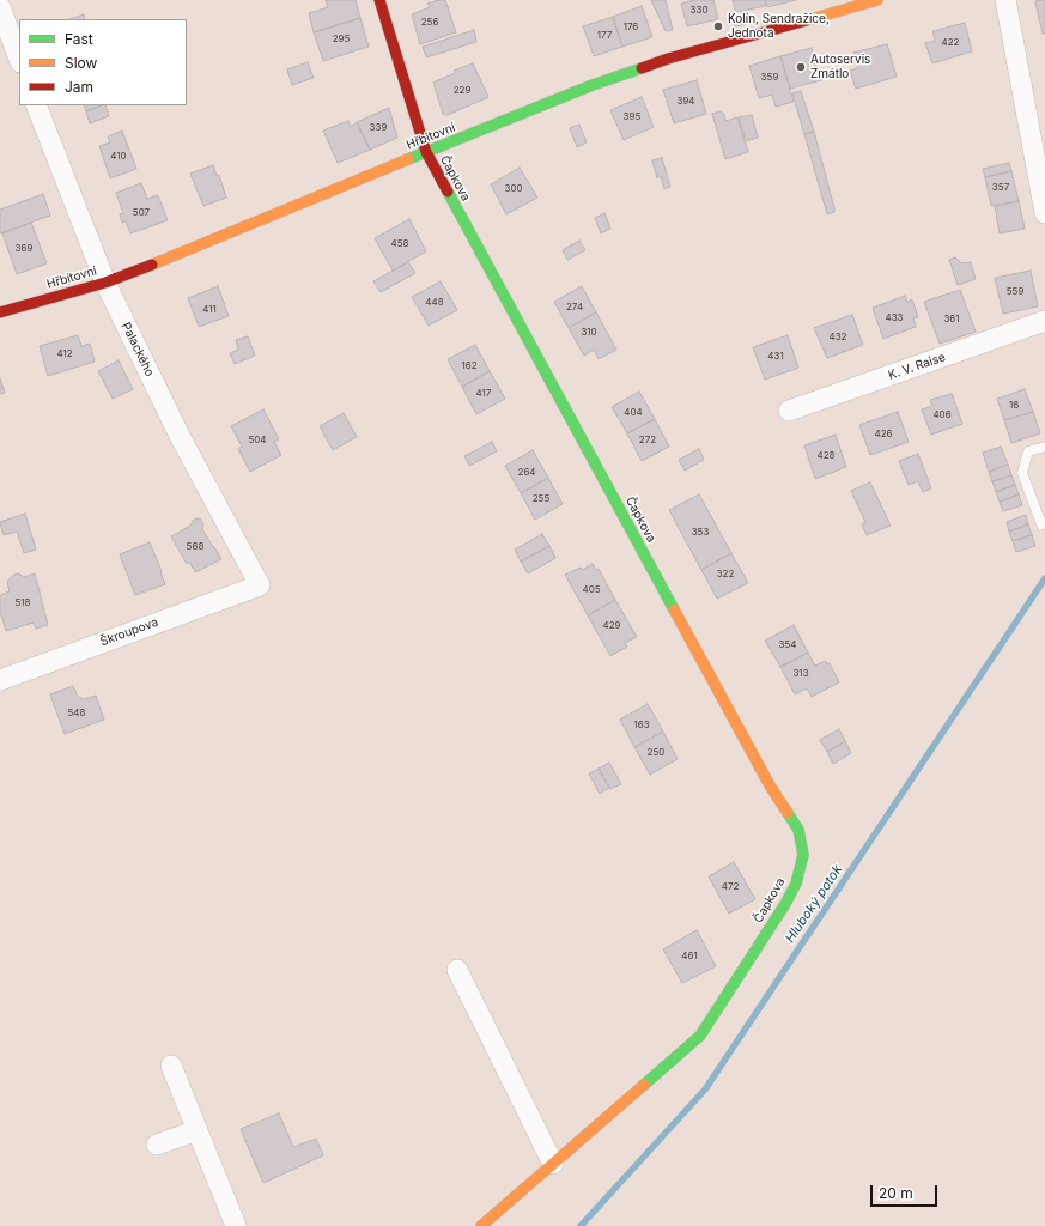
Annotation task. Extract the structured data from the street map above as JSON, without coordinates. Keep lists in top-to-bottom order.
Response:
{
  "streets": {
    "street": [
      "Hřbitovní",
      "Čapkova",
      "Palackého",
      "K. V. Raise",
      "Škroupova"
    ]
  },
  "crossings": [
    ["Hřbitovní", "Čapkova"],
    ["Hřbitovní", "Palackého"],
    ["Palackého", "Škroupova"]
  ],
  "water": ["Hluboký potok"],
  "places": ["Kolín, Sendražice, Jednota", "Autoservis Zmátlo"],
  "house_numbers": [
    "330",
    "256",
    "176",
    "177",
    "295",
    "422",
    "359",
    "229",
    "394",
    "395",
    "339",
    "410",
    "357",
    "300",
    "507",
    "458",
    "369",
    "559",
    "448",
    "274",
    "411",
    "433",
    "361",
    "310",
    "432",
    "412",
    "431",
    "162",
    "417",
    "16",
    "404",
    "406",
    "426",
    "504",
    "272",
    "428",
    "264",
    "255",
    "353",
    "568",
    "322",
    "405",
    "518",
    "429",
    "354",
    "313",
    "548",
    "163",
    "250",
    "472",
    "461"
  ],
  "legend": ["Fast", "Slow", "Jam"],
  "scale_bar": "20 m"
}
